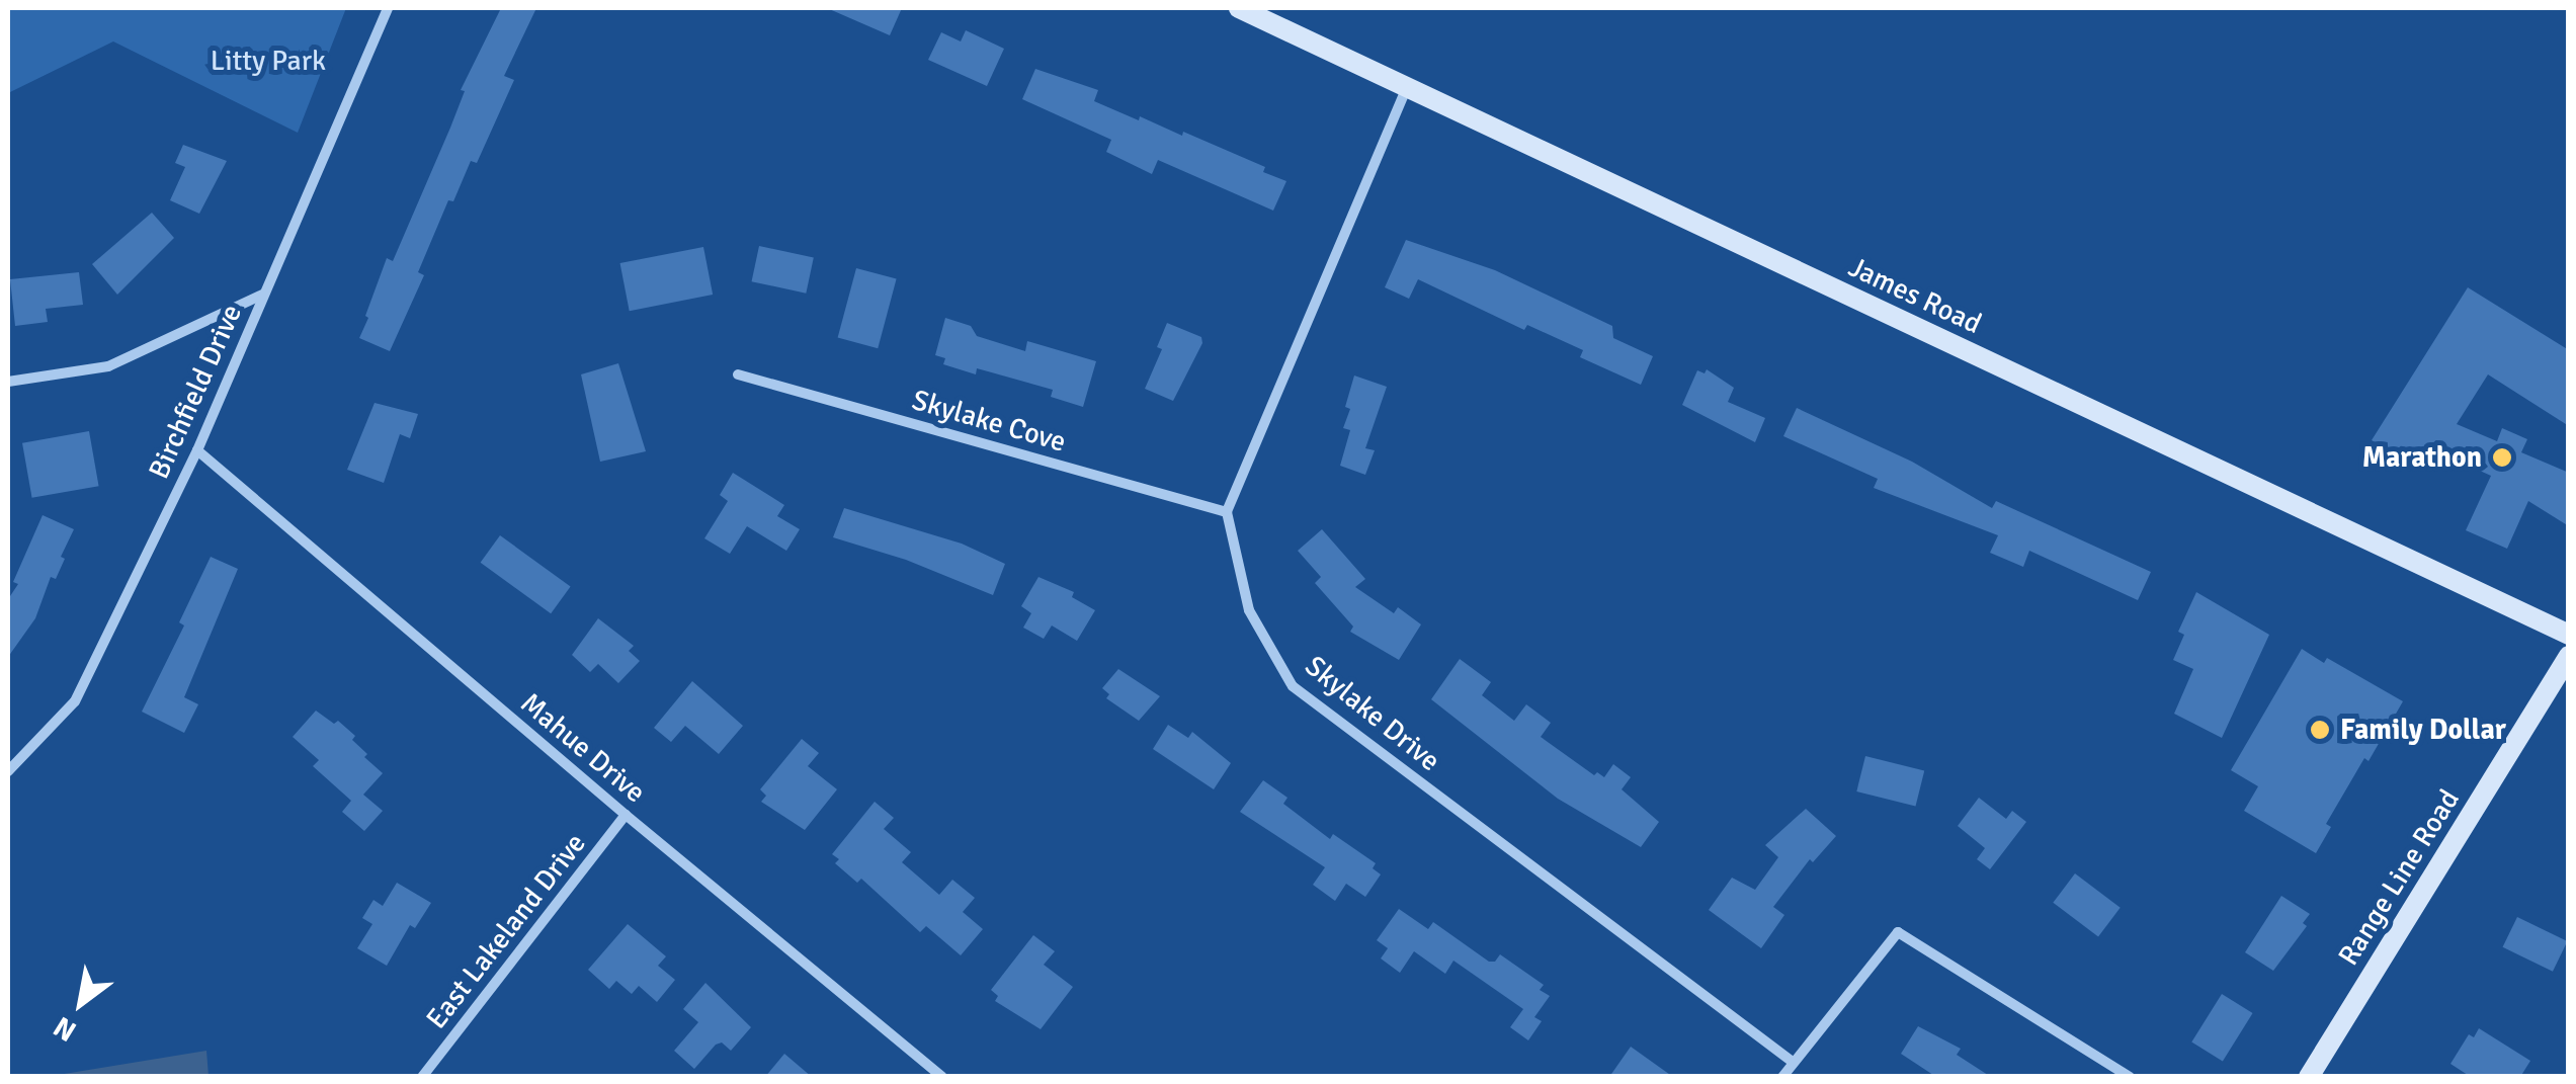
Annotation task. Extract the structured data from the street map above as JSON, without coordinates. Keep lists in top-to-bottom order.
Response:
{
  "streets": {
    "main road": ["James Road", "Range Line Road"],
    "street": [
      "Birchfield Drive",
      "Skylake Cove",
      "Skylake Drive",
      "Mahue Drive",
      "East Lakeland Drive"
    ]
  },
  "crossings": [
    ["Birchfield Drive", "Mahue Drive"],
    ["Skylake Cove", "Skylake Drive"],
    ["Mahue Drive", "East Lakeland Drive"]
  ],
  "parks": ["Litty Park"],
  "places": ["Marathon", "Family Dollar"],
  "north": "bottom left"
}
